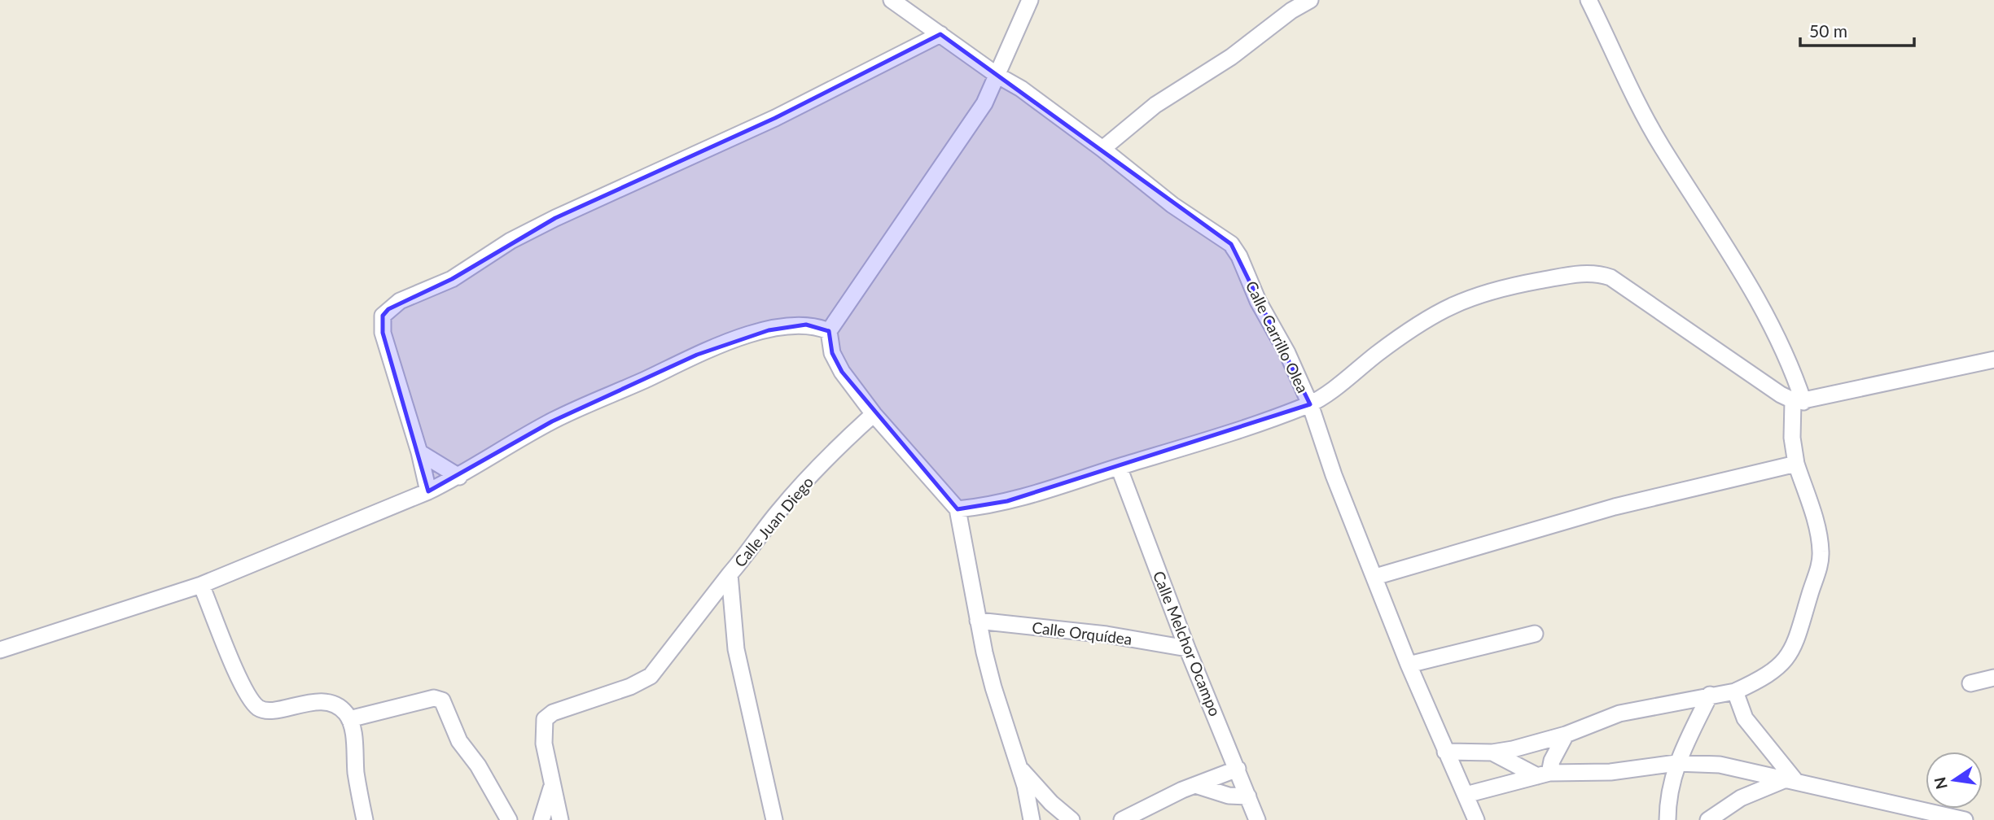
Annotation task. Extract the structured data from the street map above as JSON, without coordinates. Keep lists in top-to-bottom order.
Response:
{
  "streets": {
    "street": [
      "Calle Carrillo Olea",
      "Calle Juan Diego",
      "Calle Orquídea",
      "Calle Melchor Ocampo"
    ]
  },
  "crossings": [
    ["Calle Orquídea", "Calle Melchor Ocampo"]
  ],
  "scale_bar": "50 m",
  "north": "left"
}
